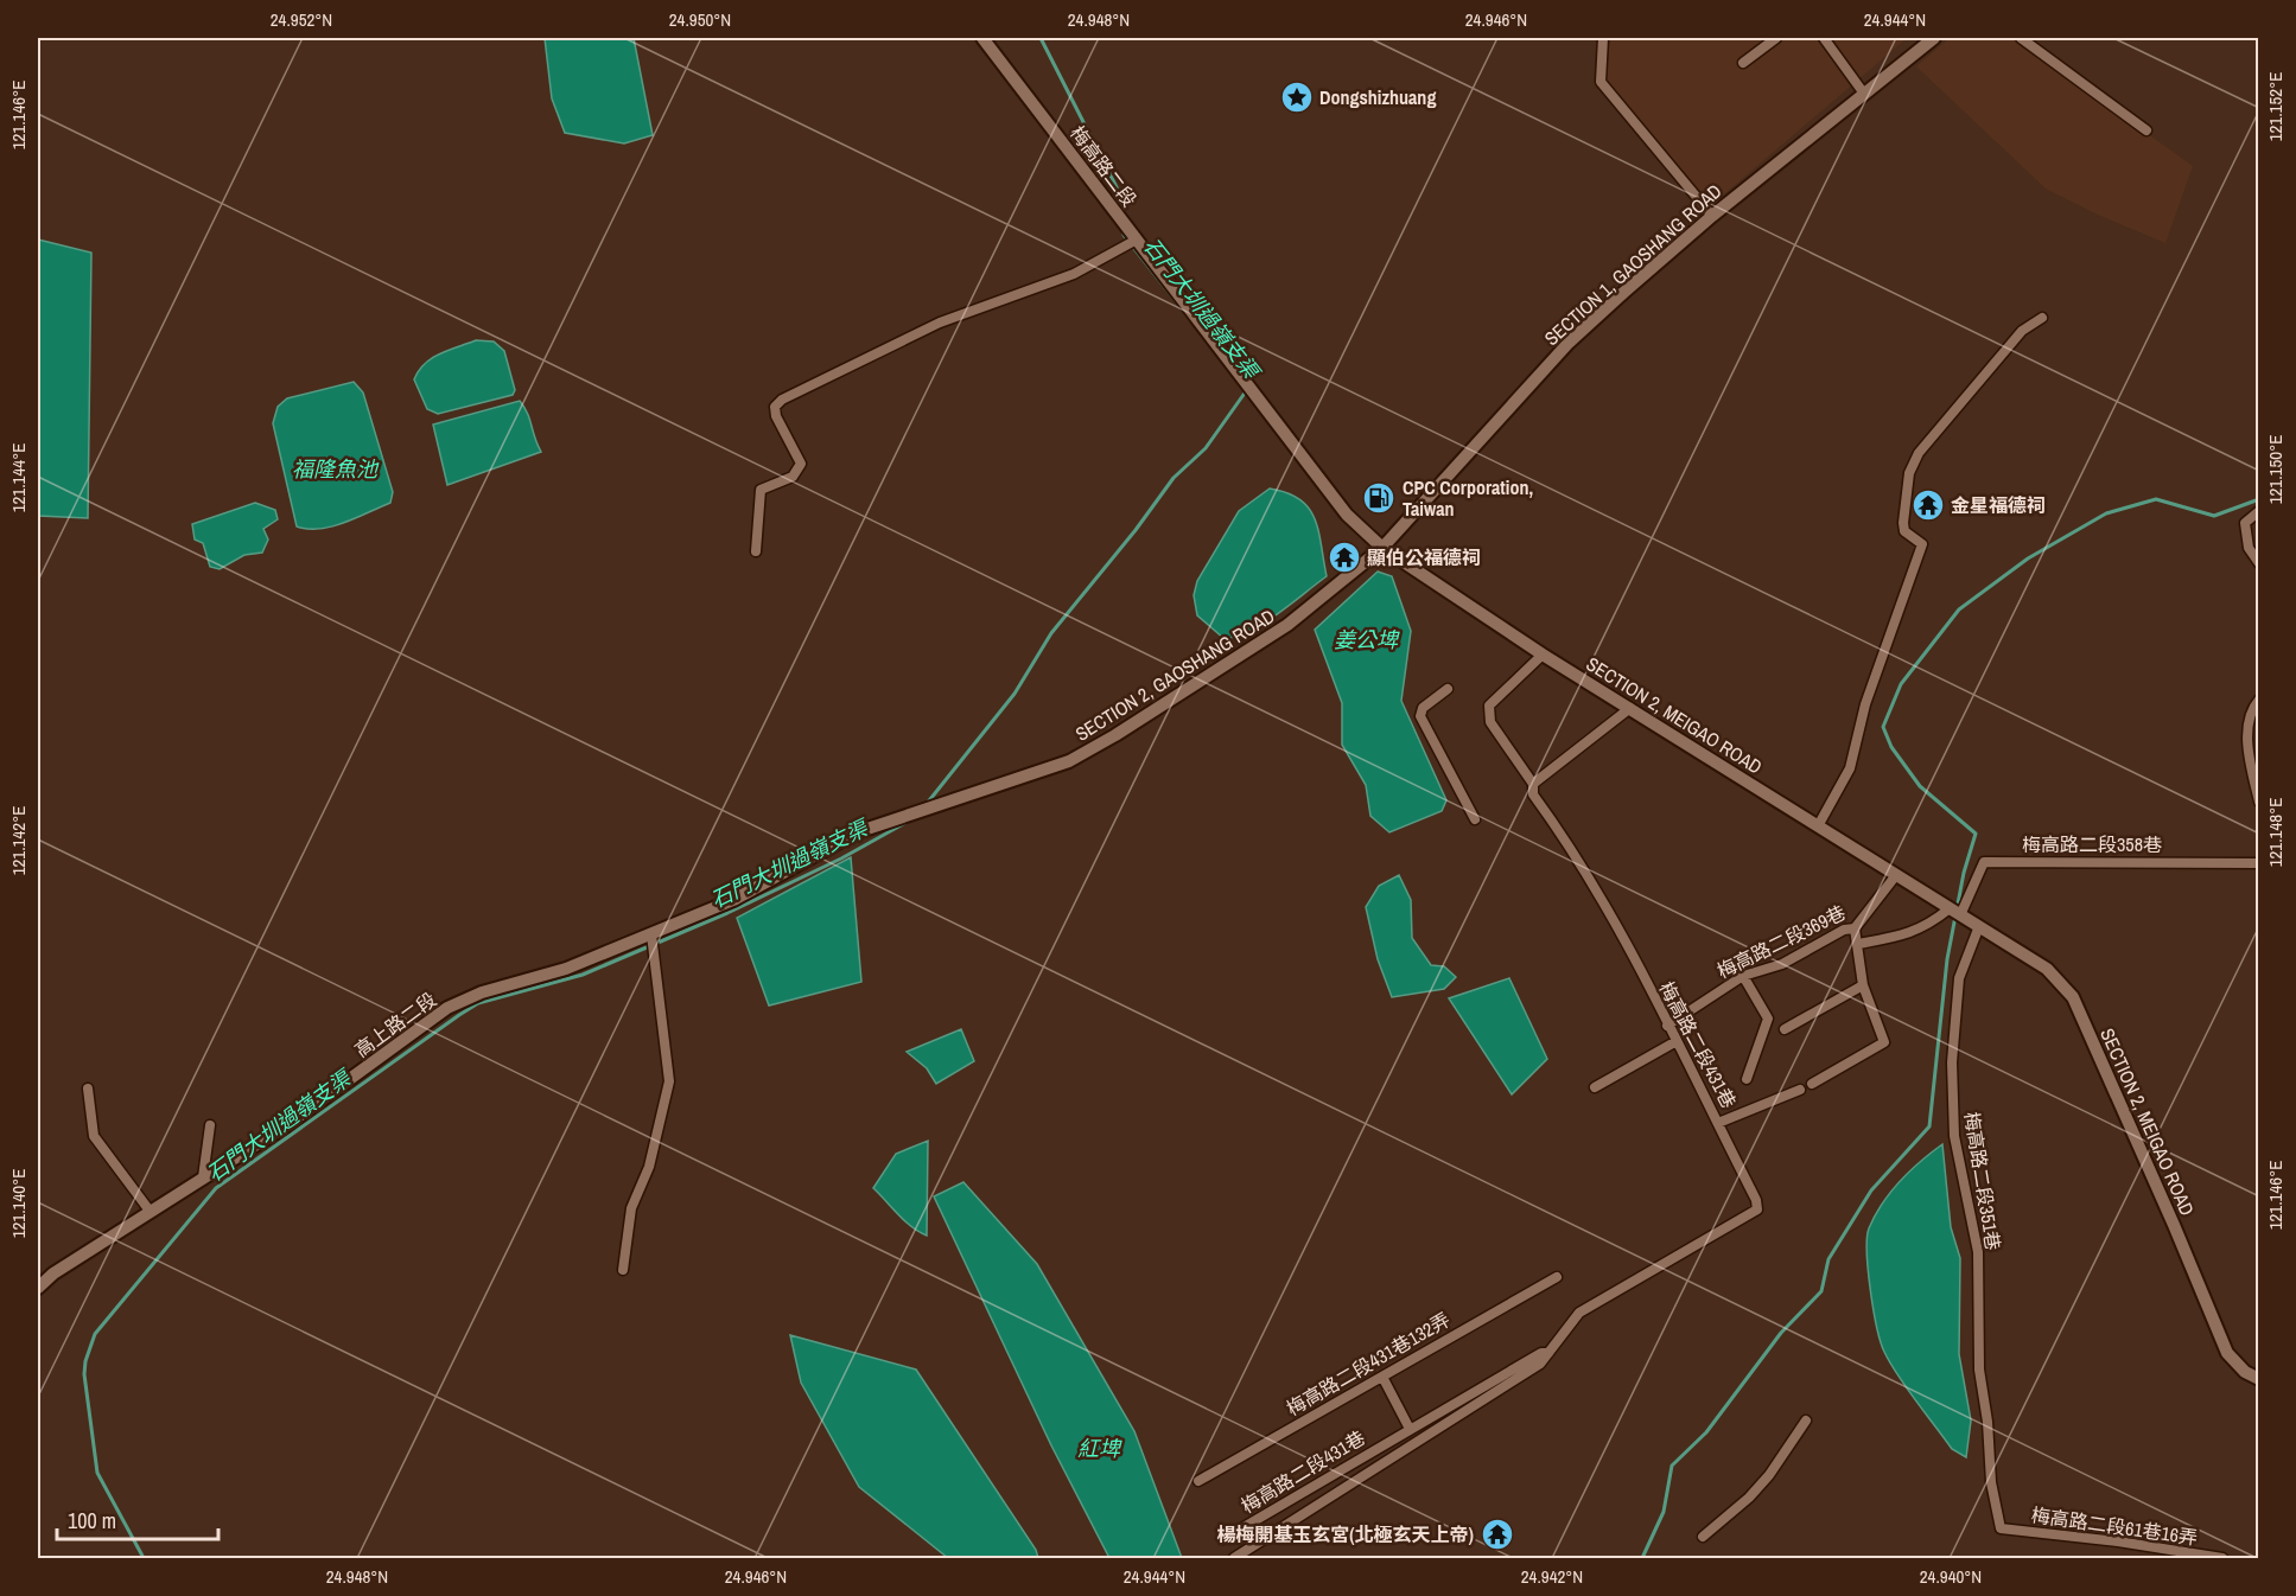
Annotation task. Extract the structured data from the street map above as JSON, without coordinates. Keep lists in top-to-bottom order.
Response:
{
  "streets": {
    "street": [
      "梅高路二段",
      "SECTION 1, GAOSHANG ROAD",
      "SECTION 2, GAOSHANG ROAD",
      "SECTION 2, MEIGAO ROAD",
      "梅高路二段358巷",
      "梅高路二段369巷",
      "高上路二段",
      "梅高路二段431巷",
      "梅高路二段351巷",
      "梅高路二段431巷132弄",
      "梅高路二段61巷16弄"
    ]
  },
  "crossings": [
    ["梅高路二段", "SECTION 1, GAOSHANG ROAD"],
    ["梅高路二段", "SECTION 2, GAOSHANG ROAD"],
    ["梅高路二段", "SECTION 2, MEIGAO ROAD"],
    ["SECTION 1, GAOSHANG ROAD", "SECTION 2, GAOSHANG ROAD"],
    ["SECTION 1, GAOSHANG ROAD", "SECTION 2, MEIGAO ROAD"],
    ["SECTION 2, GAOSHANG ROAD", "SECTION 2, MEIGAO ROAD"],
    ["SECTION 2, GAOSHANG ROAD", "高上路二段"],
    ["SECTION 2, MEIGAO ROAD", "梅高路二段358巷"],
    ["SECTION 2, MEIGAO ROAD", "梅高路二段369巷"],
    ["SECTION 2, MEIGAO ROAD", "梅高路二段431巷"],
    ["SECTION 2, MEIGAO ROAD", "梅高路二段351巷"],
    ["梅高路二段369巷", "梅高路二段431巷"],
    ["梅高路二段351巷", "梅高路二段61巷16弄"]
  ],
  "water": [
    "石門大圳過嶺支渠",
    "福隆魚池",
    "姜公埤",
    "紅埤"
  ],
  "places": {
    "place": ["Dongshizhuang"],
    "fuel station": ["CPC Corporation, Taiwan"],
    "temple": ["金星福德祠", "顯伯公福德祠", "楊梅開基玉玄宮(北極玄天上帝)"]
  },
  "scale_bar": "100 m",
  "coordinates": [
    "24.952°N",
    "24.950°N",
    "24.948°N",
    "24.946°N",
    "24.944°N",
    "121.152°E",
    "121.146°E",
    "121.150°E",
    "121.144°E",
    "121.148°E",
    "121.142°E",
    "121.140°E",
    "24.942°N",
    "24.940°N"
  ]
}
